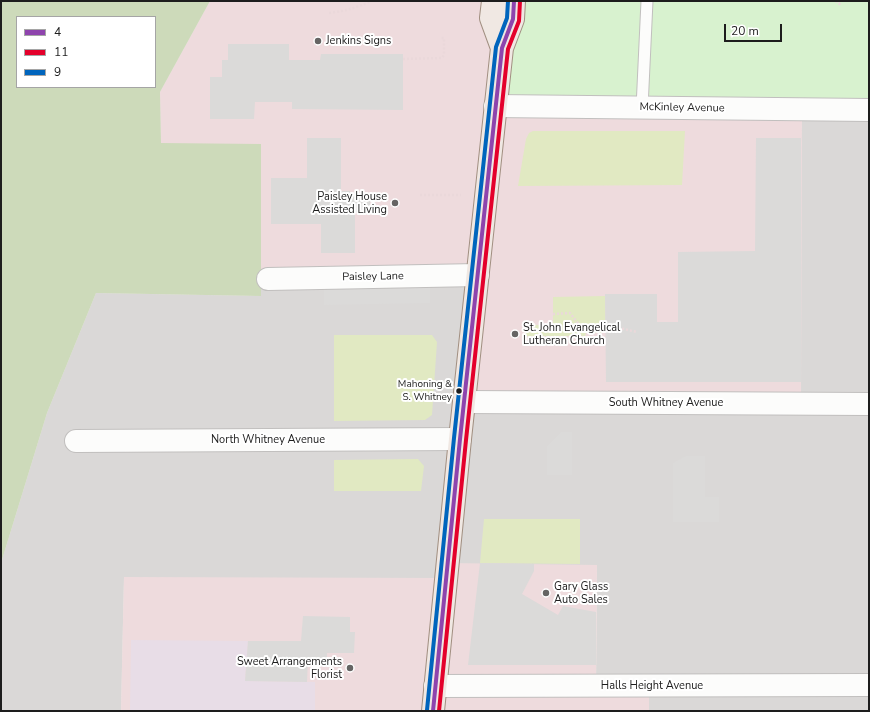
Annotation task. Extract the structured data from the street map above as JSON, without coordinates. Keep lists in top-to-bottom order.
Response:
{
  "streets": {
    "street": [
      "McKinley Avenue",
      "Paisley Lane",
      "South Whitney Avenue",
      "North Whitney Avenue",
      "Halls Height Avenue"
    ]
  },
  "places": [
    "Jenkins Signs",
    "Paisley House Assisted Living",
    "St. John Evangelical Lutheran Church",
    "Mahoning & S. Whitney",
    "Gary Glass Auto Sales",
    "Sweet Arrangements Florist"
  ],
  "lines": ["transit line 4", "transit line 11", "transit line 9"],
  "legend": ["4", "11", "9"],
  "scale_bar": "20 m"
}
